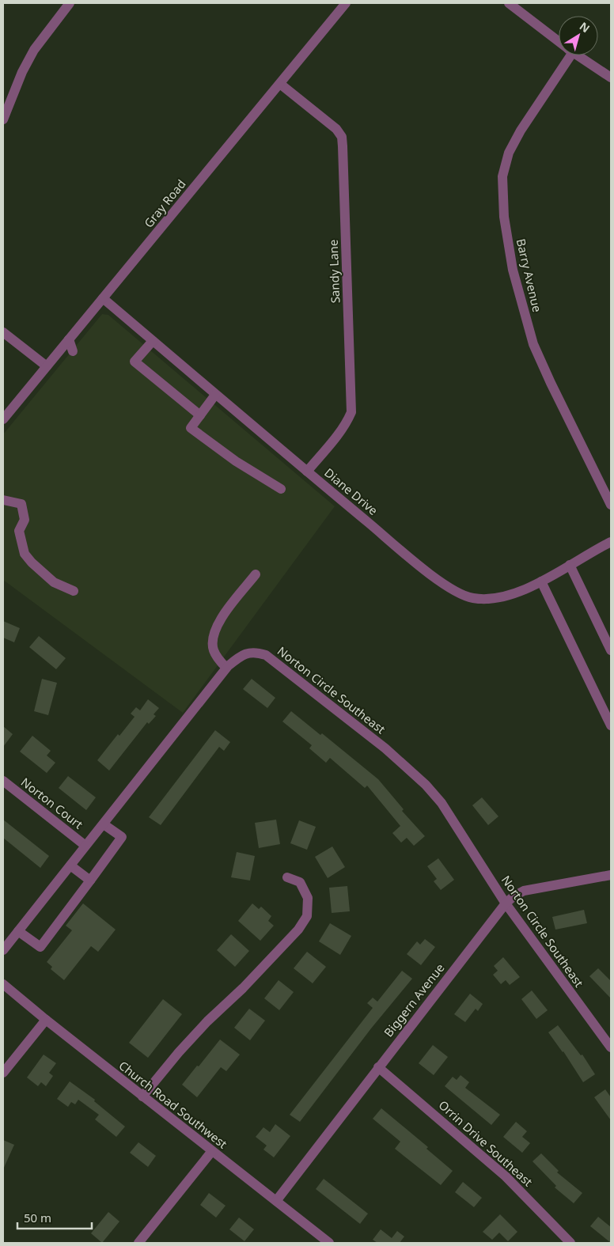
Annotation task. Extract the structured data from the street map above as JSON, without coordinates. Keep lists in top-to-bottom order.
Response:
{
  "streets": {
    "street": [
      "Gray Road",
      "Sandy Lane",
      "Barry Avenue",
      "Diane Drive",
      "Norton Circle Southeast",
      "Norton Court",
      "Biggern Avenue",
      "Church Road Southwest",
      "Orrin Drive Southeast"
    ]
  },
  "crossings": [
    ["Gray Road", "Sandy Lane"],
    ["Gray Road", "Diane Drive"],
    ["Sandy Lane", "Diane Drive"],
    ["Norton Circle Southeast", "Norton Court"],
    ["Norton Circle Southeast", "Biggern Avenue"],
    ["Biggern Avenue", "Church Road Southwest"],
    ["Biggern Avenue", "Orrin Drive Southeast"]
  ],
  "scale_bar": "50 m",
  "north": "top right"
}
